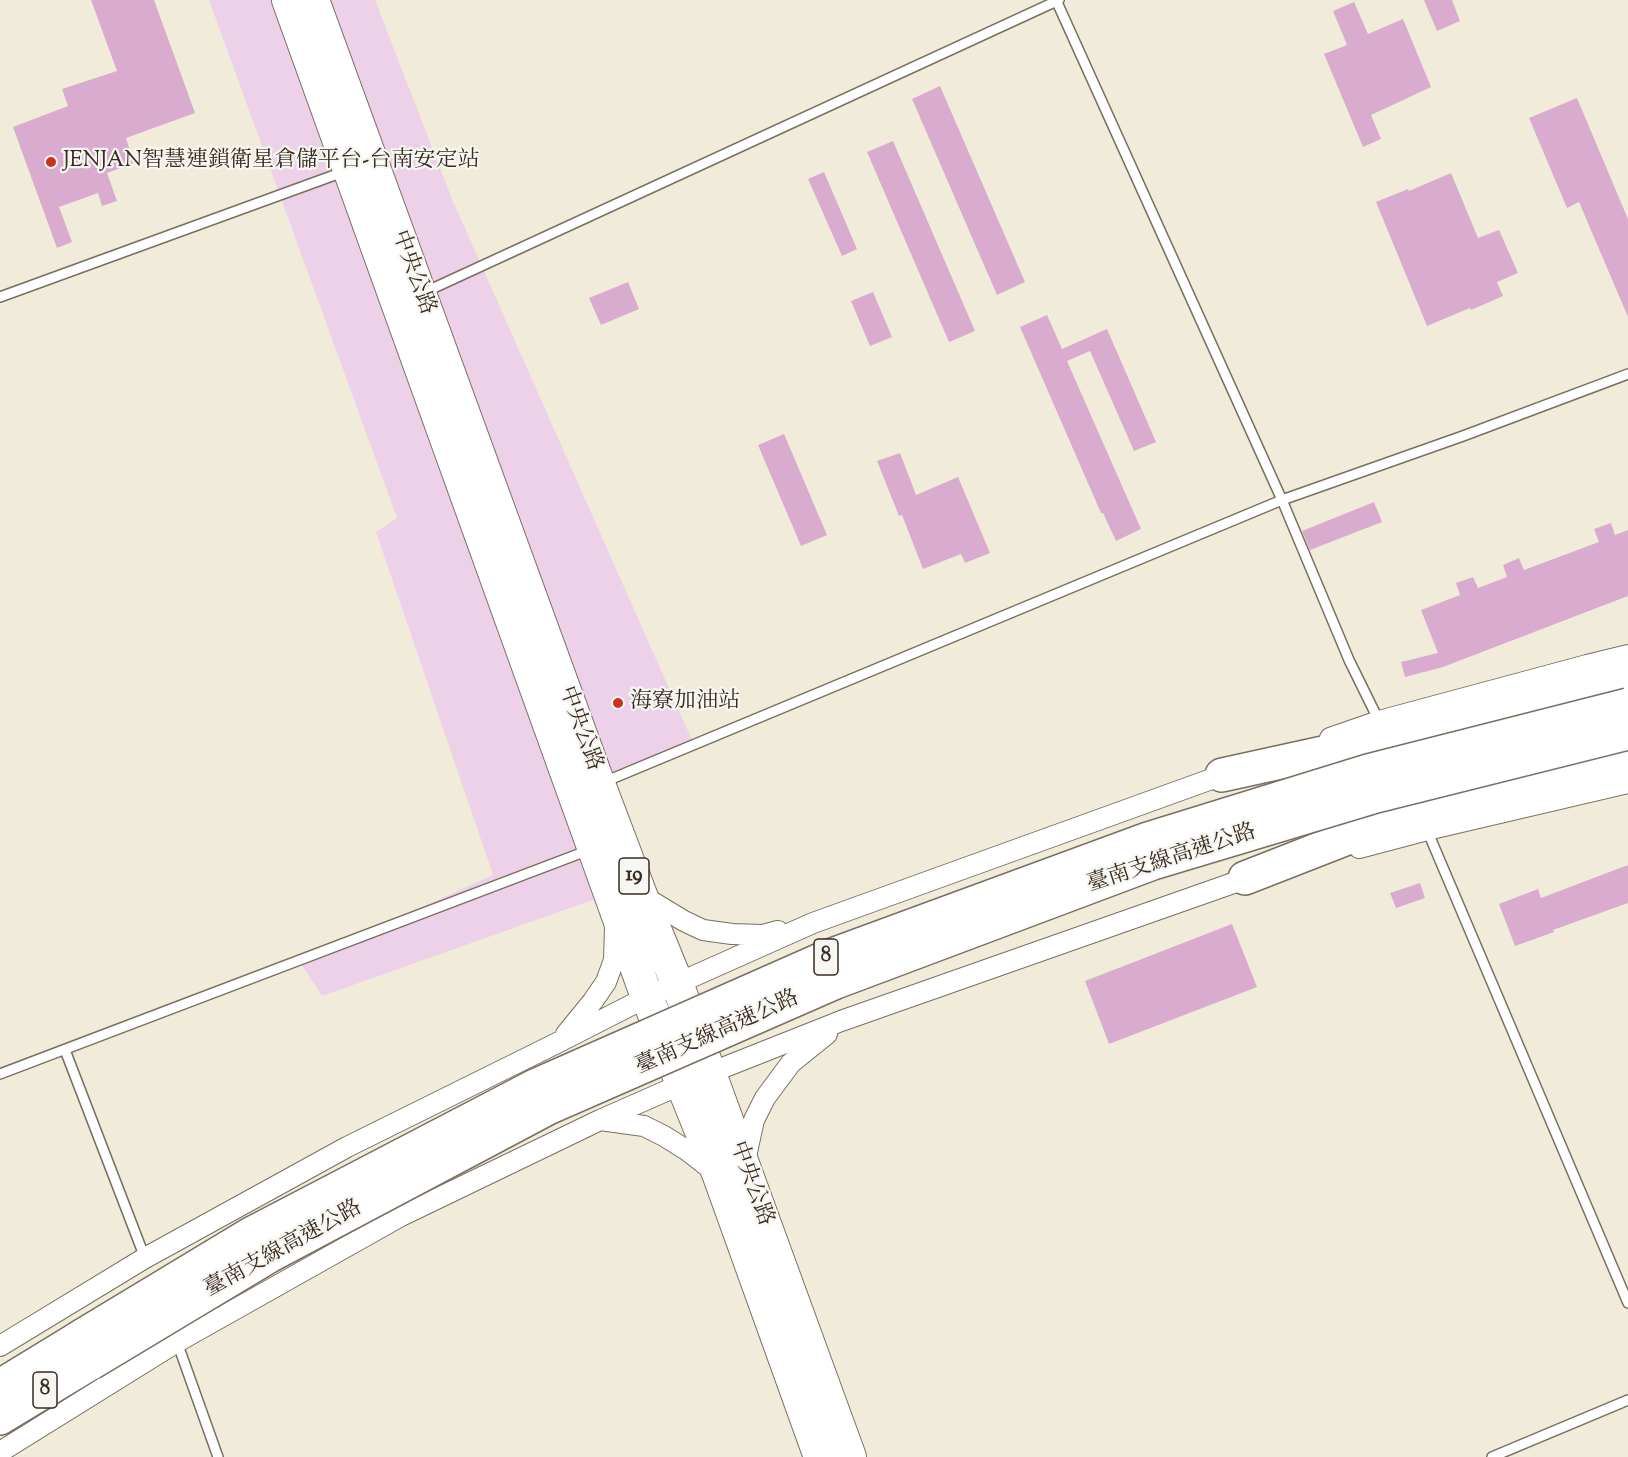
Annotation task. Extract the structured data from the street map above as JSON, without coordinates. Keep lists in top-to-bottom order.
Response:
{
  "streets": {
    "highway": ["臺南支線高速公路", "8"],
    "main road": ["中央公路", "19"]
  },
  "places": ["JENJAN智慧連鎖衛星倉儲平台-台南安定站", "海寮加油站"]
}
